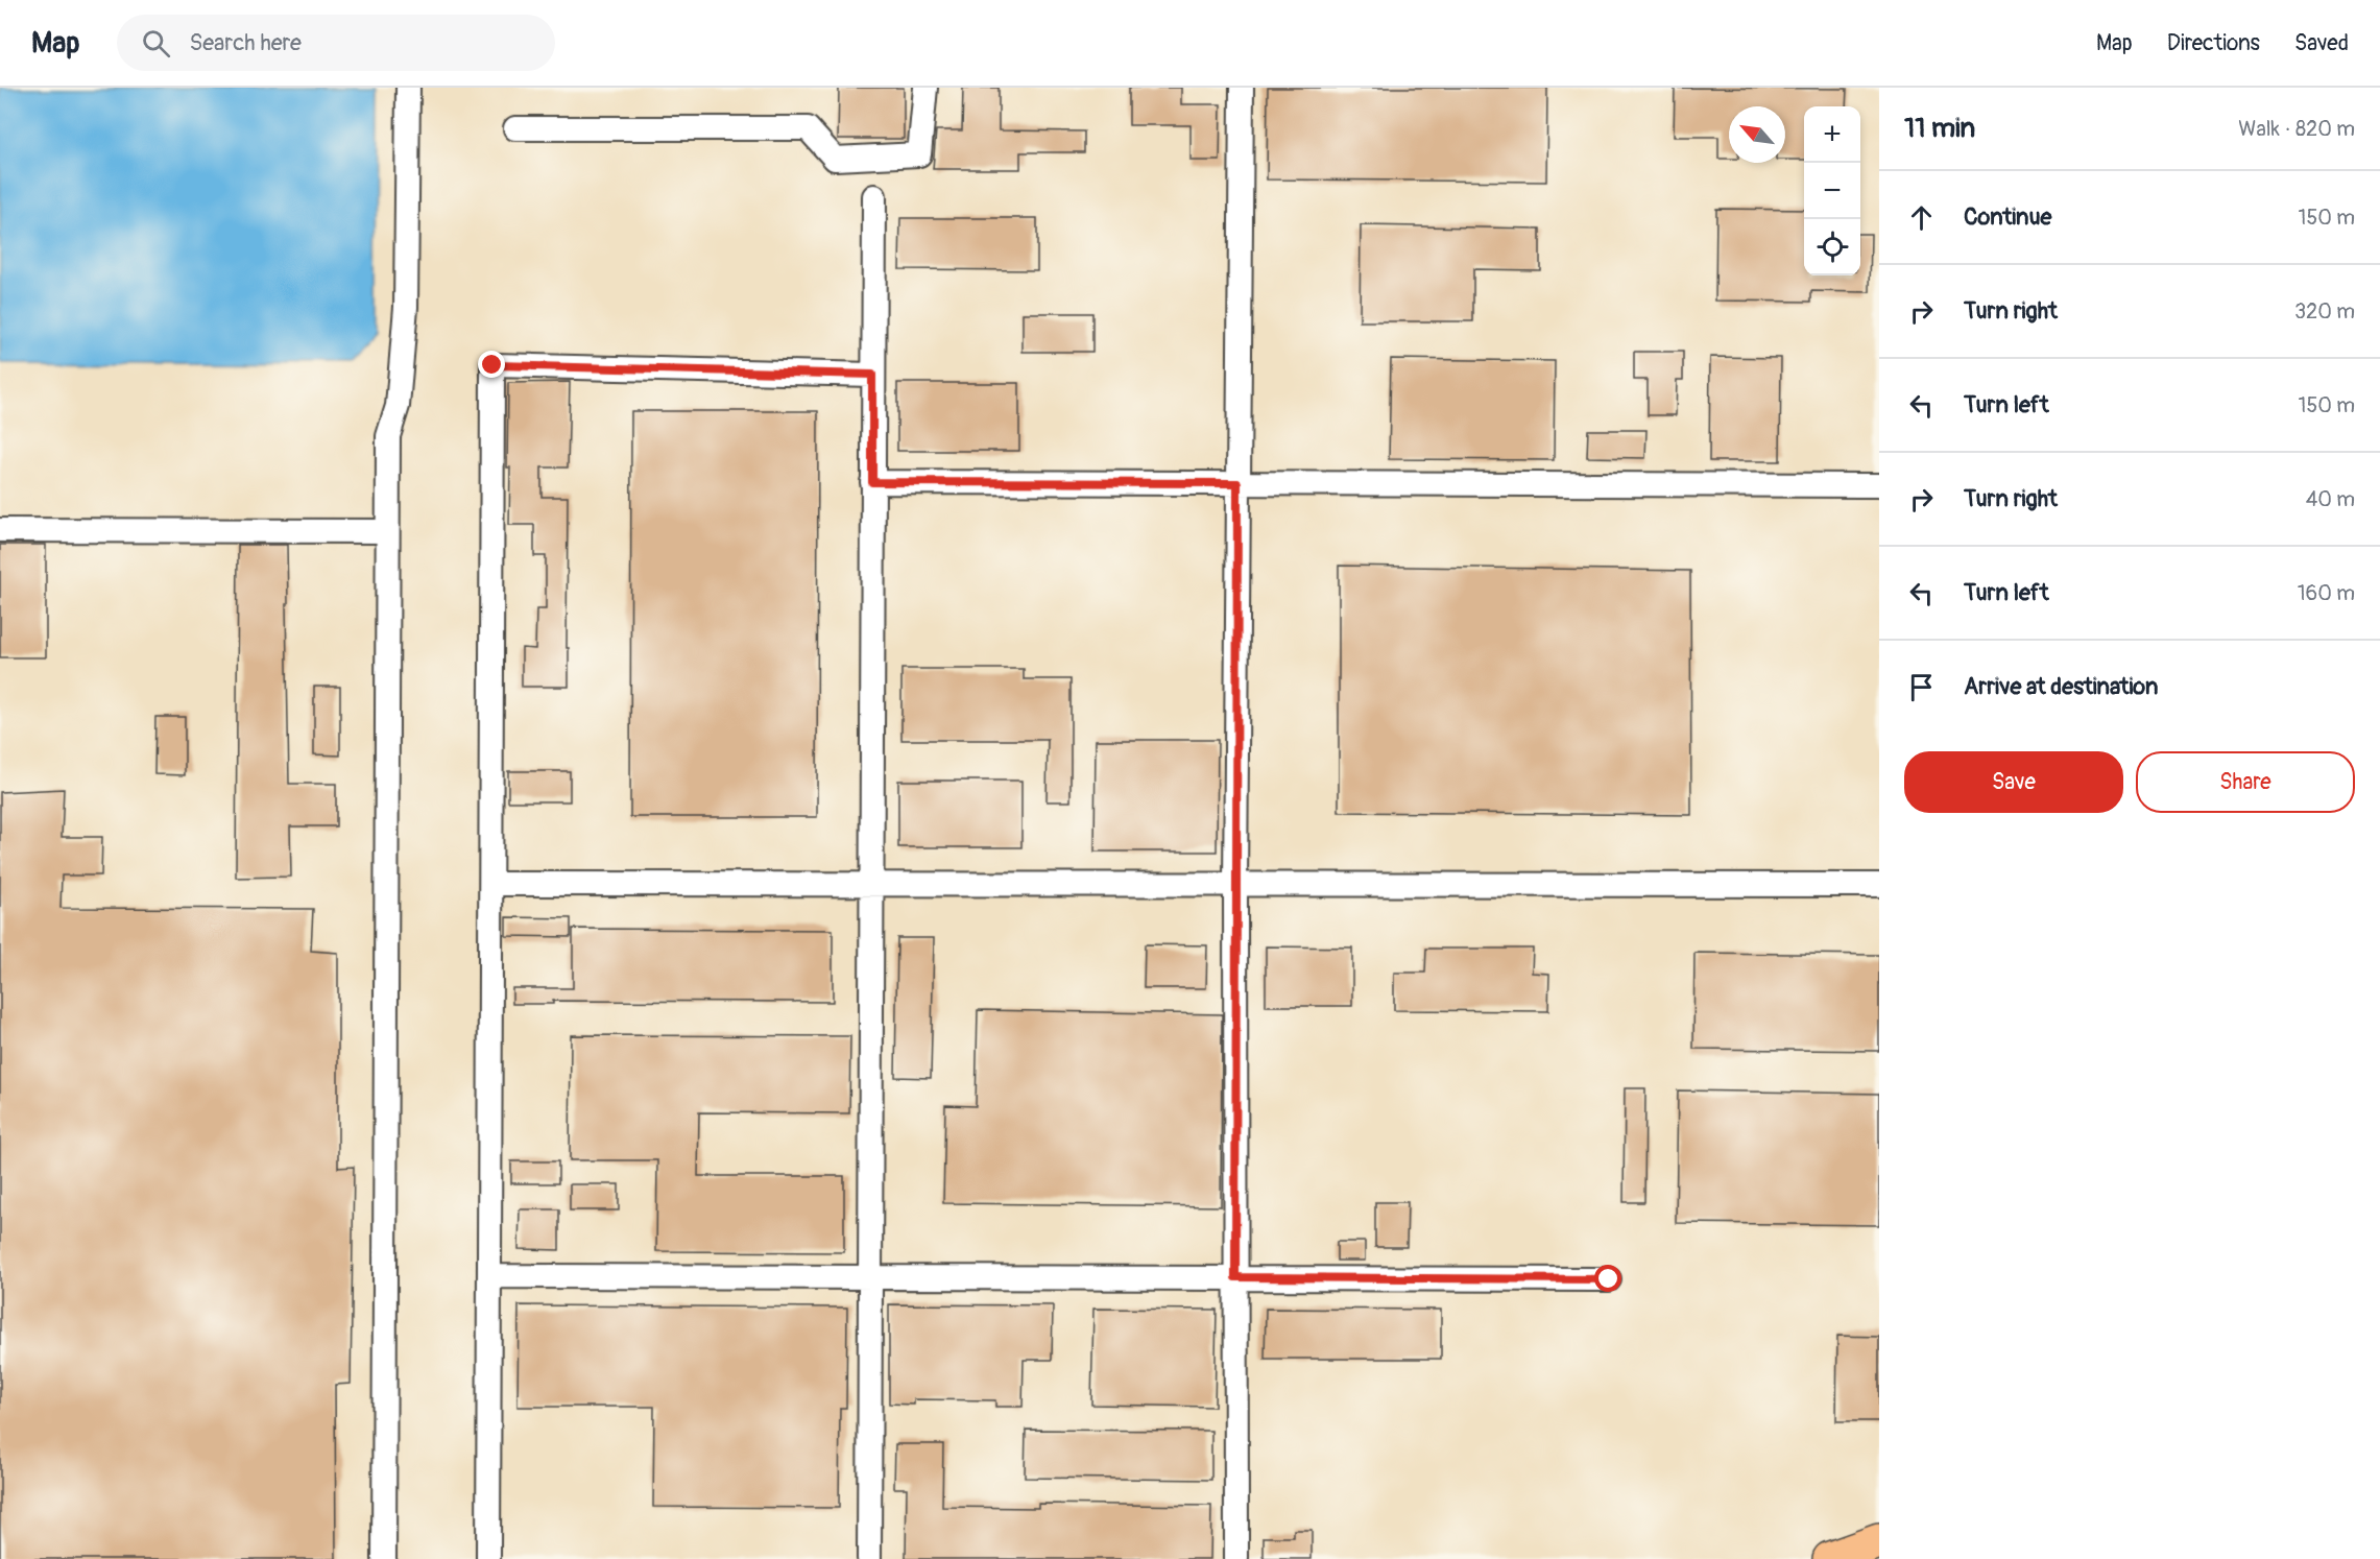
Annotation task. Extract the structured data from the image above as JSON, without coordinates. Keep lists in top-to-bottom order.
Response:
{
  "north": "top left",
  "page": {
    "header": "Map",
    "search": "Search here",
    "nav": ["Map", "Directions", "Saved"],
    "heading": ["11 min", "Walk · 820 m"],
    "map_buttons": ["+", "−"],
    "list": [
      ["Continue", "150 m"],
      ["Turn right", "320 m"],
      ["Turn left", "150 m"],
      ["Turn right", "40 m"],
      ["Turn left", "160 m"],
      "Arrive at destination"
    ],
    "buttons": ["Save", "Share"]
  }
}
